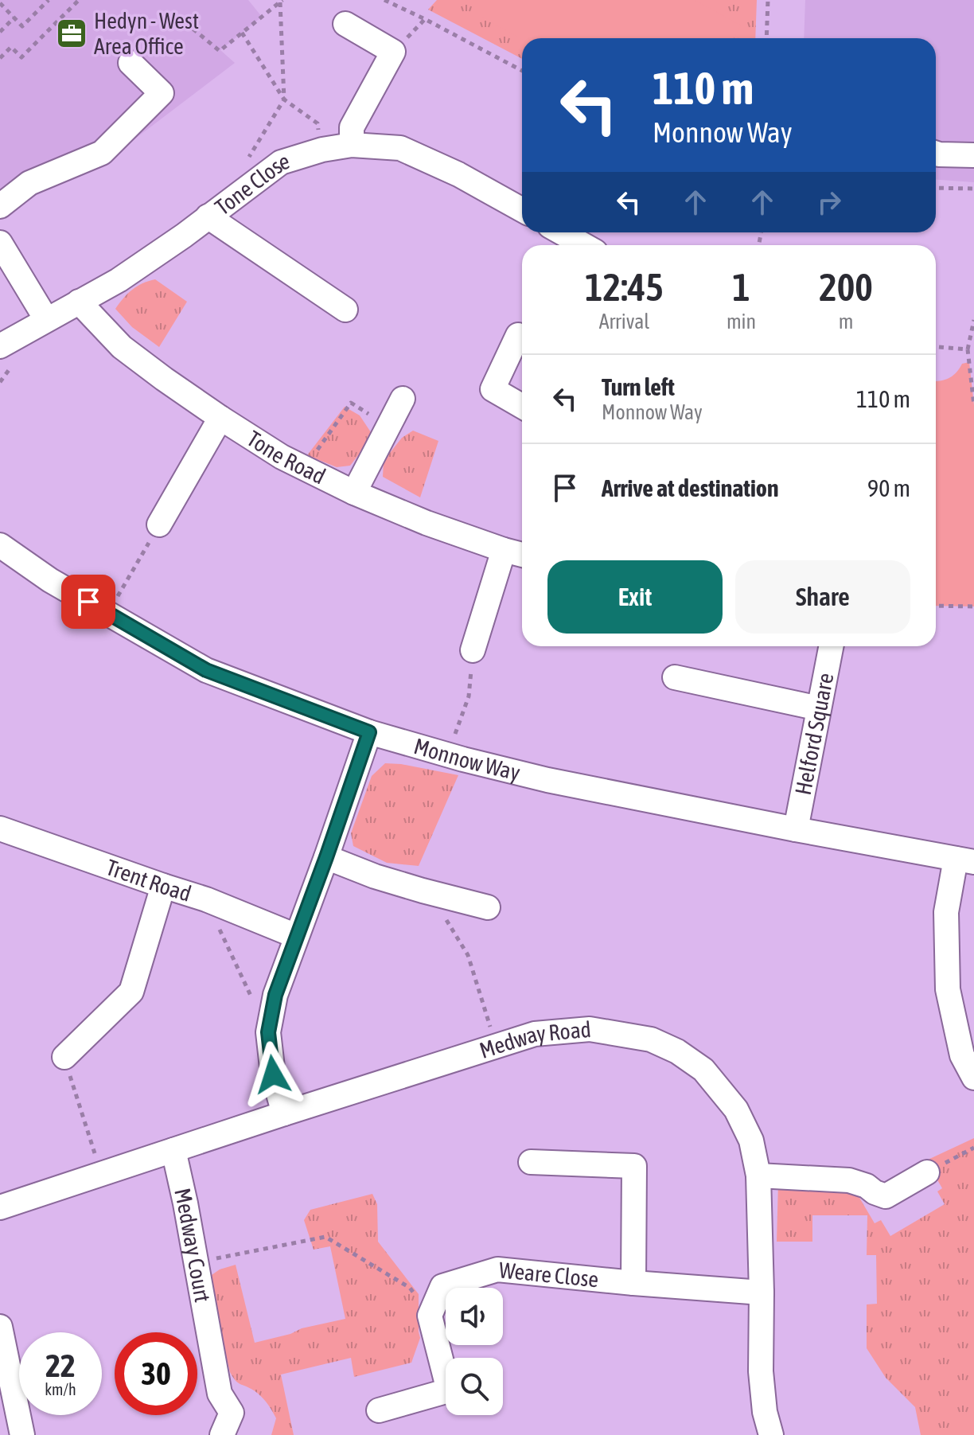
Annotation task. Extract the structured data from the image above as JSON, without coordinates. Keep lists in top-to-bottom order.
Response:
{
  "streets": {
    "street": [
      "Tone Close",
      "Tone Road",
      "Helford Square",
      "Monnow Way",
      "Trent Road",
      "Medway Road",
      "Medway Court",
      "Weare Close"
    ]
  },
  "crossings": [
    ["Tone Close", "Tone Road"],
    ["Helford Square", "Monnow Way"],
    ["Medway Road", "Medway Court"],
    ["Medway Road", "Weare Close"]
  ],
  "places": {
    "office": ["Hedyn - West Area Office"]
  },
  "page": {
    "turn": ["110 m", "Monnow Way"],
    "eta": [
      "12:45",
      "Arrival",
      "1",
      "min",
      "200",
      "m"
    ],
    "list": [
      {
        "name": "Turn left",
        "note": "Monnow Way",
        "value": "110 m"
      },
      {
        "name": "Arrive at destination",
        "value": "90 m"
      }
    ],
    "buttons": ["Exit", "Share"],
    "speed": "22 km/h",
    "limit": "30"
  }
}
